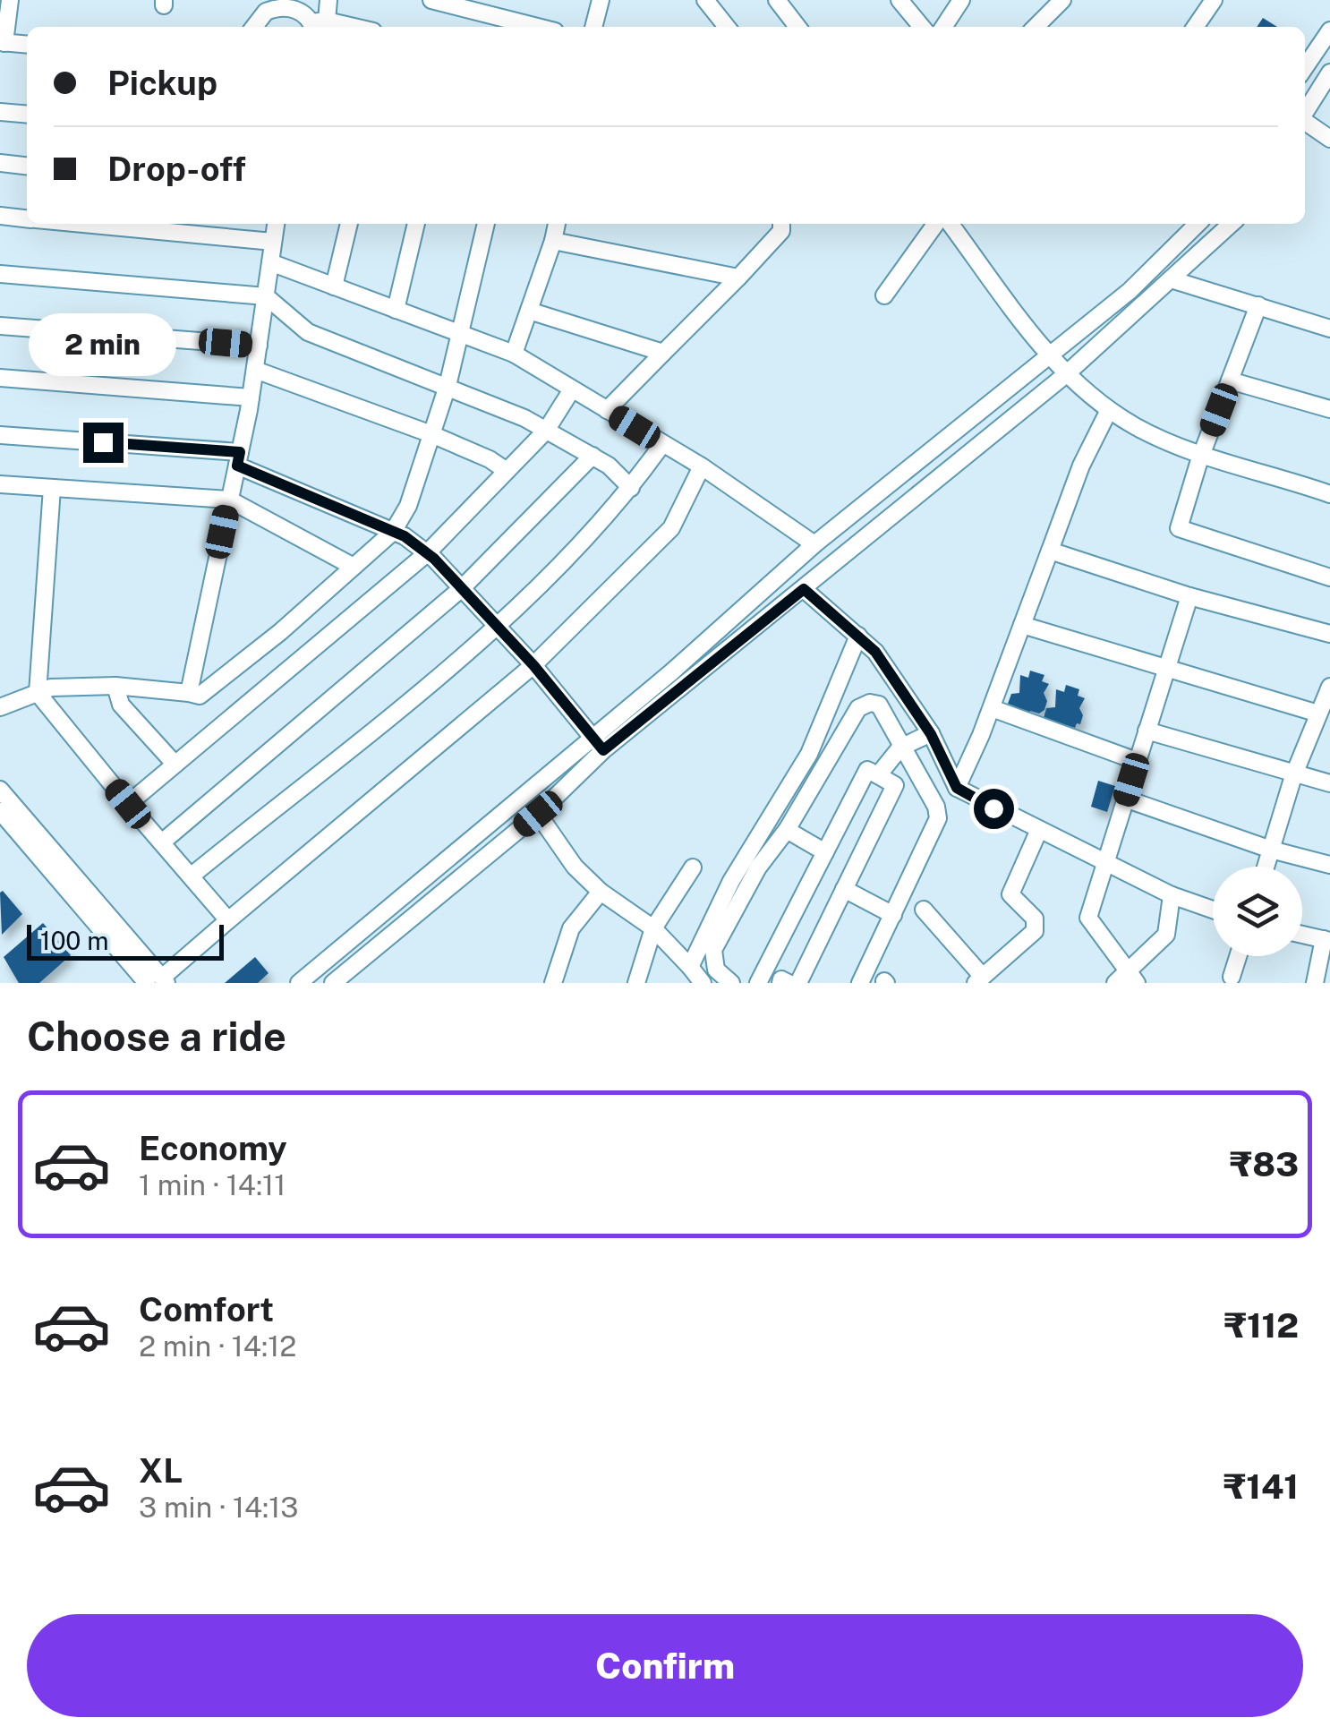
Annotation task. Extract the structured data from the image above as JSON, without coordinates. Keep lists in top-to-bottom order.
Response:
{
  "scale_bar": "100 m",
  "page": {
    "banner": ["Pickup", "Drop-off"],
    "bubble": "2 min",
    "scale": "100 m",
    "heading": "Choose a ride",
    "list": [
      {
        "name": "Economy",
        "note": "1 min · 14:11",
        "value": "₹83"
      },
      {
        "name": "Comfort",
        "note": "2 min · 14:12",
        "value": "₹112"
      },
      {
        "name": "XL",
        "note": "3 min · 14:13",
        "value": "₹141"
      }
    ],
    "buttons": "Confirm"
  }
}
